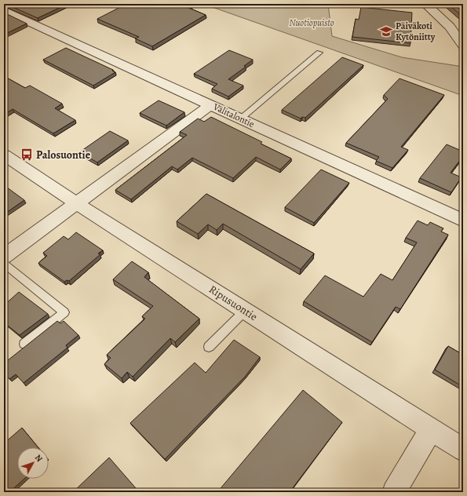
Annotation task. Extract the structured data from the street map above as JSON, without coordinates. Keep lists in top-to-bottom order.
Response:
{
  "streets": {
    "street": ["Välitalontie", "Ripusuontie"]
  },
  "parks": ["Nuotiopuisto"],
  "places": {
    "school or university": ["Päiväkoti Kytöniitty"],
    "bus stop": ["Palosuontie"]
  },
  "north": "top right"
}
